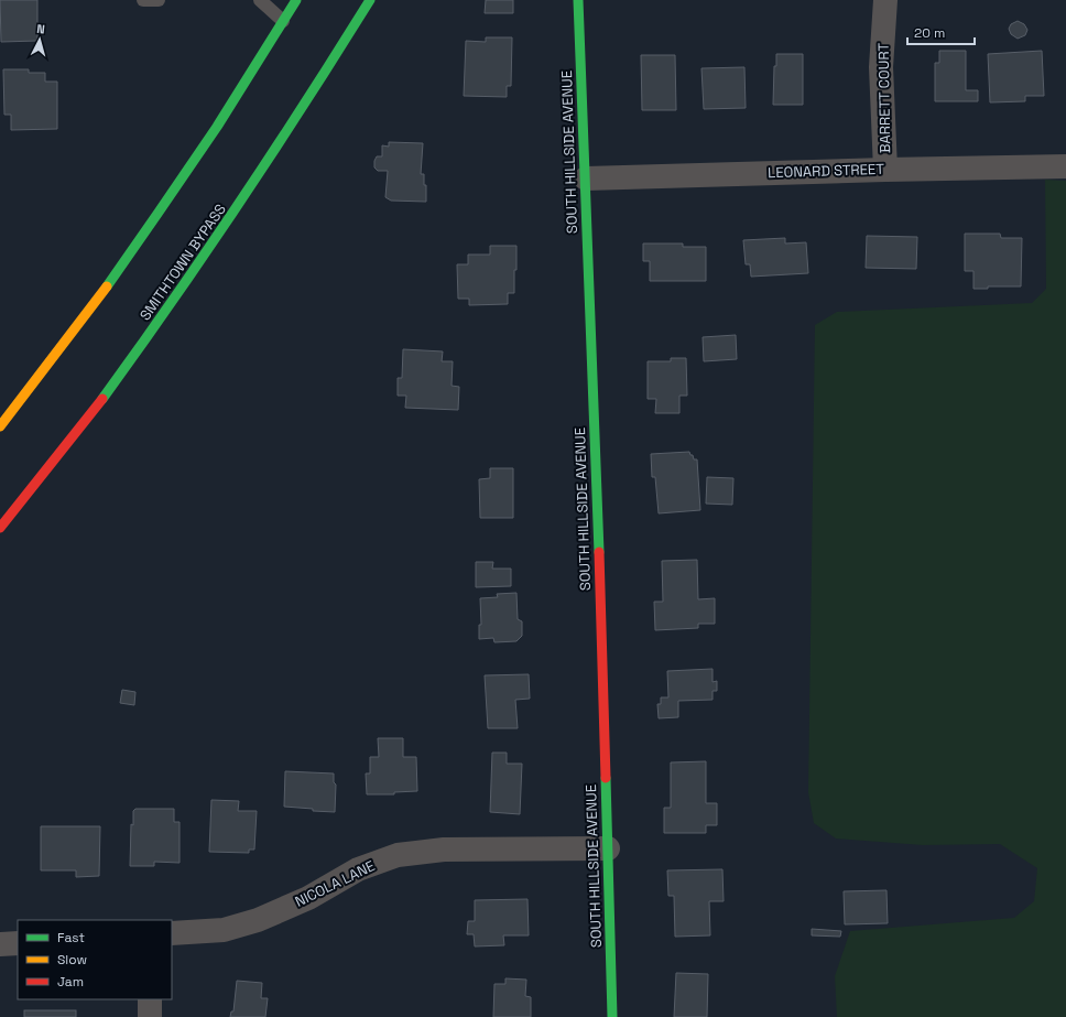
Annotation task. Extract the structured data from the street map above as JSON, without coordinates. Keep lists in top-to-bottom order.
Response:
{
  "streets": {
    "main road": ["SOUTH HILLSIDE AVENUE", "SMITHTOWN BYPASS"],
    "street": ["BARRETT COURT", "LEONARD STREET", "NICOLA LANE"]
  },
  "crossings": [
    ["BARRETT COURT", "LEONARD STREET"],
    ["SOUTH HILLSIDE AVENUE", "LEONARD STREET"],
    ["SOUTH HILLSIDE AVENUE", "NICOLA LANE"]
  ],
  "legend": ["Fast", "Slow", "Jam"],
  "scale_bar": "20 m",
  "north": "top"
}
